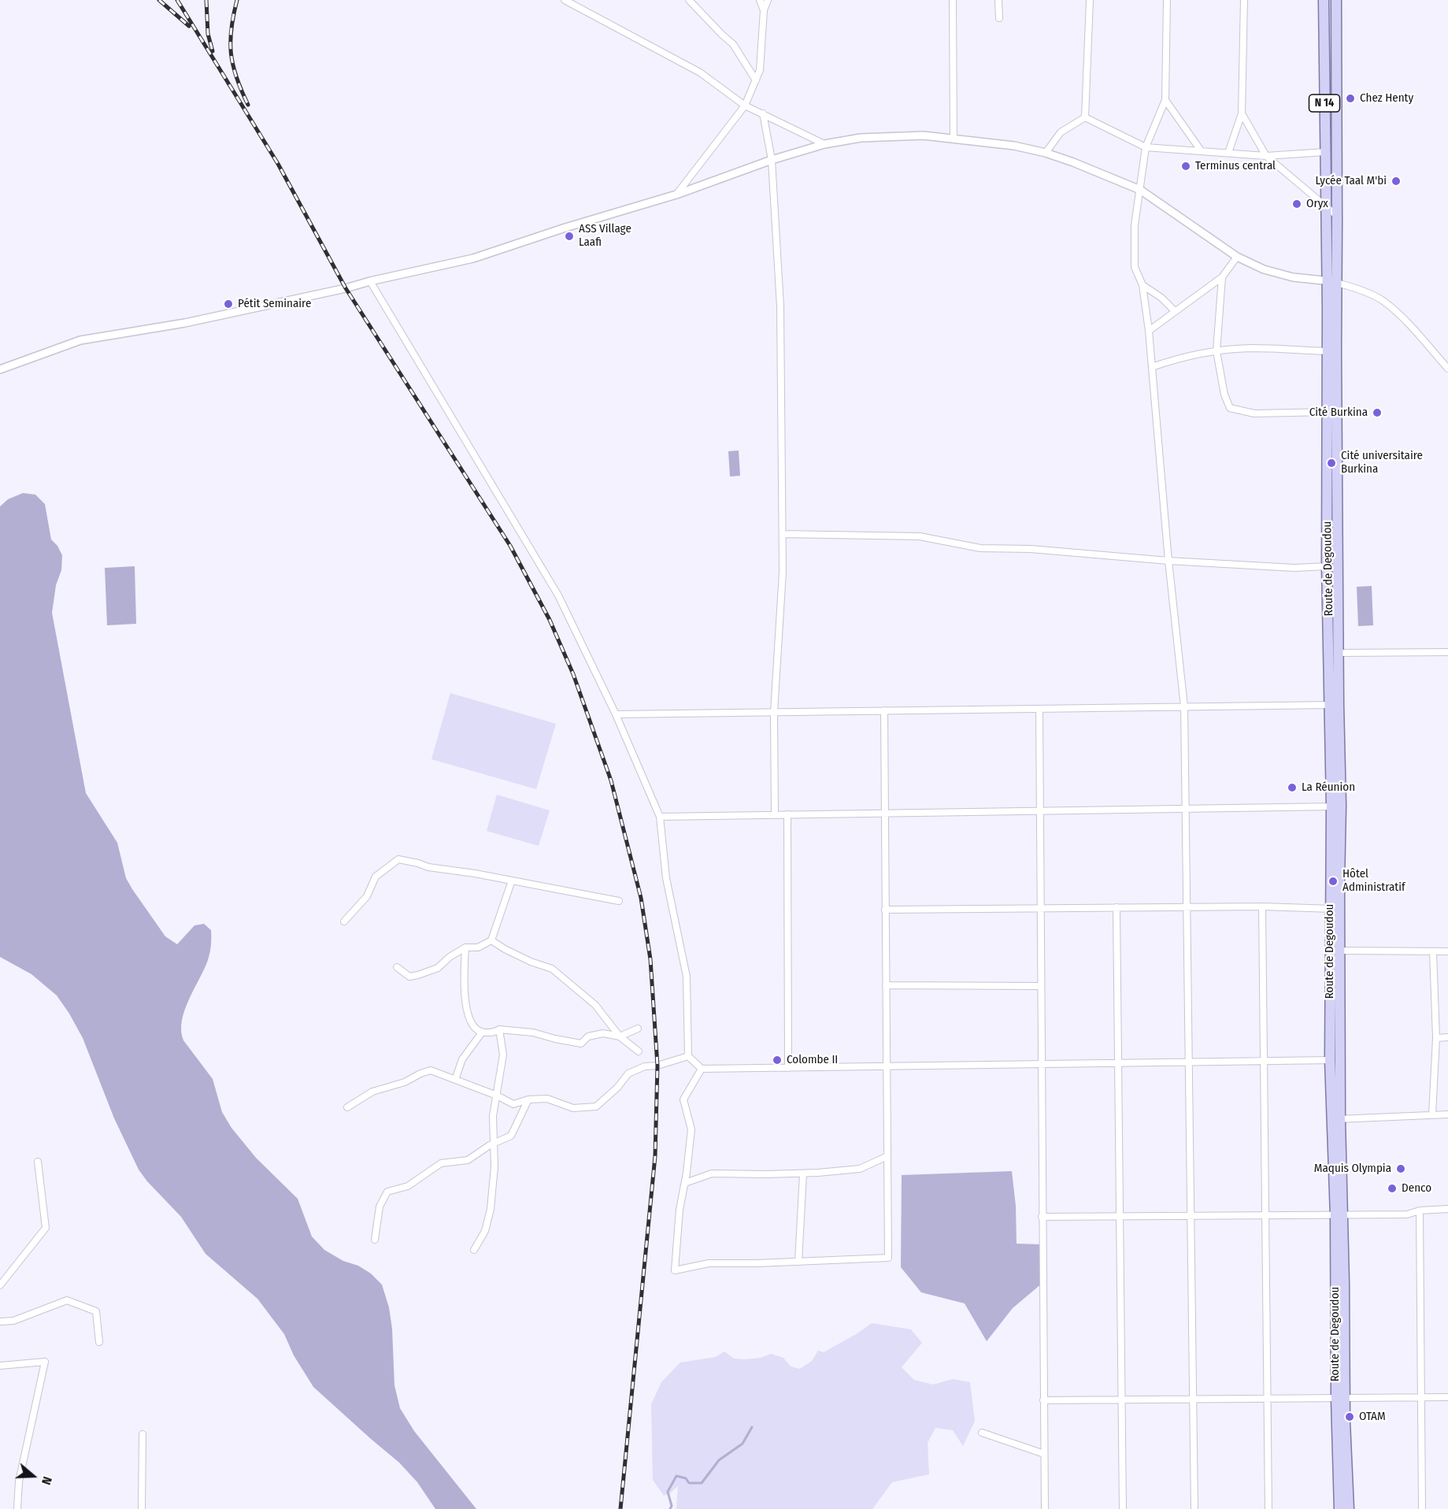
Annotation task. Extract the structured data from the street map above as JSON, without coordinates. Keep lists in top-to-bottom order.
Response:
{
  "streets": {
    "main road": ["N 14", "Route de Degoudou"]
  },
  "crossings": [
    ["N 14", "Route de Degoudou"]
  ],
  "places": [
    "Chez Henty",
    "Terminus central",
    "Lycée Taal M'bi",
    "Oryx",
    "ASS Village Laafi",
    "Pétit Seminaire",
    "Cité Burkina",
    "Cité universitaire Burkina",
    "La Réunion",
    "Hôtel Administratif",
    "Colombe II",
    "Maquis Olympia",
    "Denco",
    "OTAM"
  ],
  "north": "right"
}
